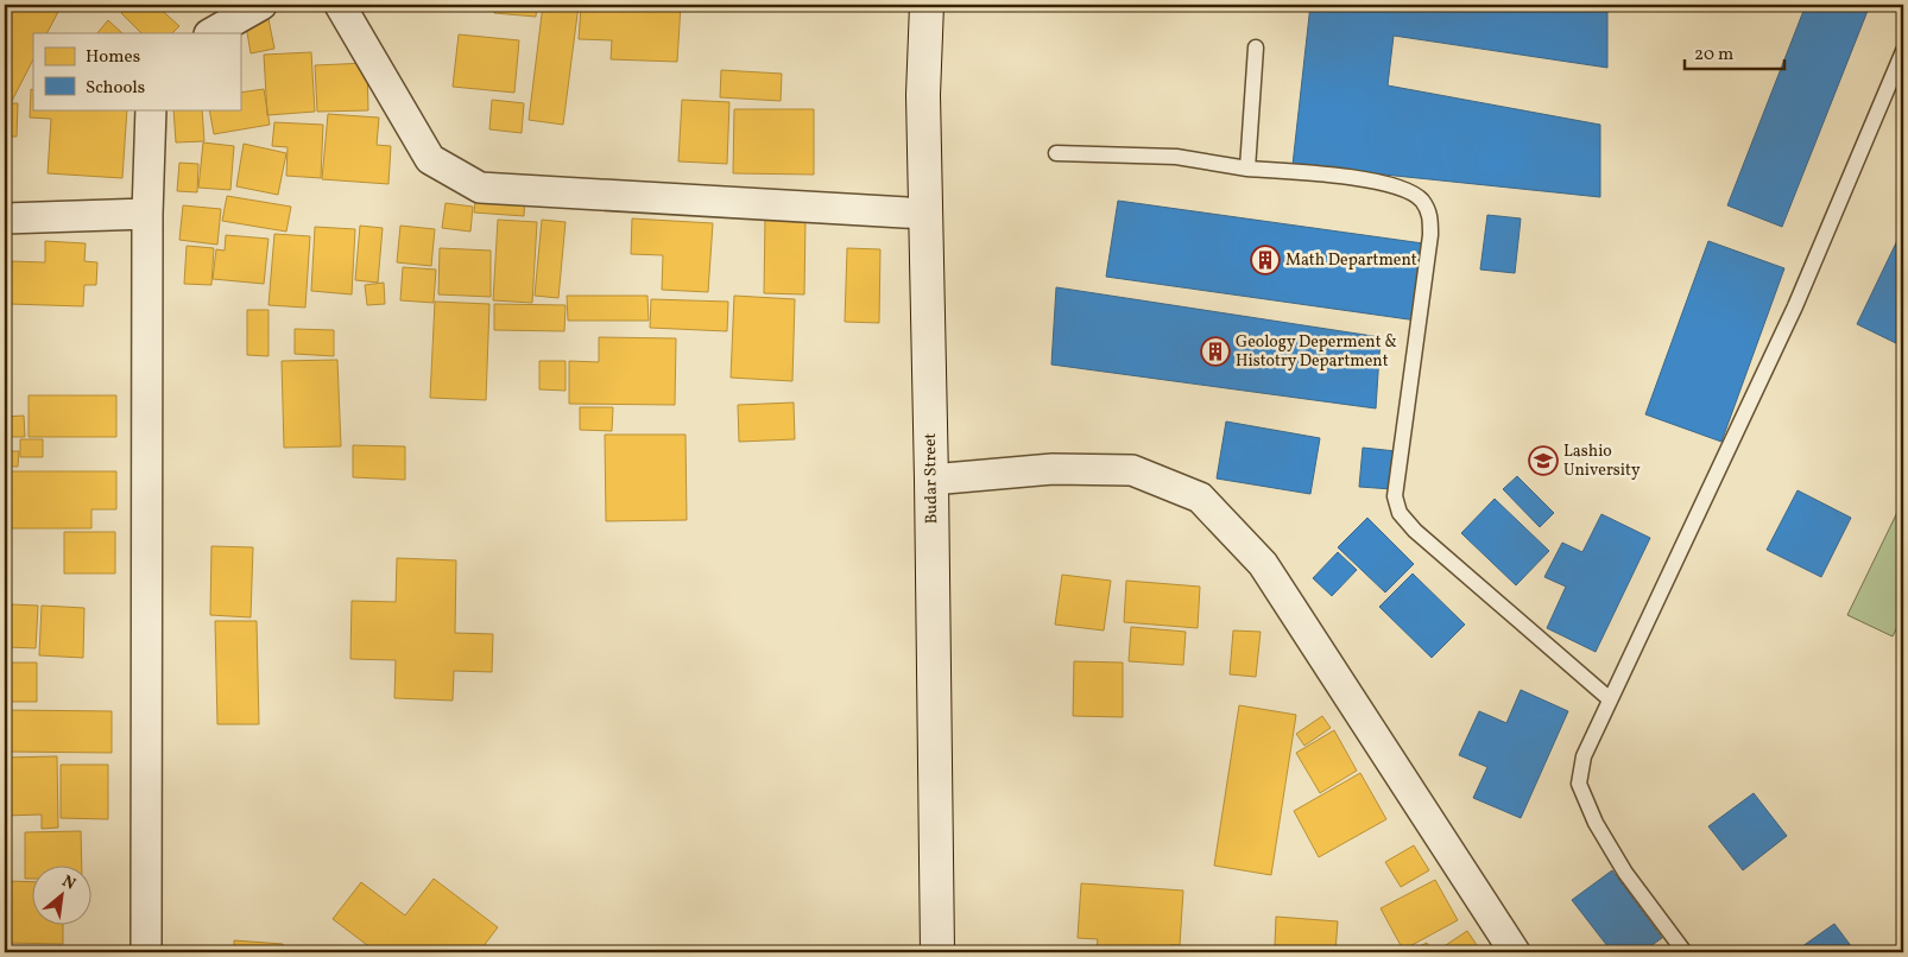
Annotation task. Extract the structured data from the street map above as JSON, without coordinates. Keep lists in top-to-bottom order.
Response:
{
  "streets": {
    "main road": ["Budar Street"]
  },
  "places": {
    "building": ["Math Department", "Geology Deperment & Histotry Department"],
    "school or university": ["Lashio University"]
  },
  "legend": ["Homes", "Schools"],
  "scale_bar": "20 m",
  "north": "top right"
}
